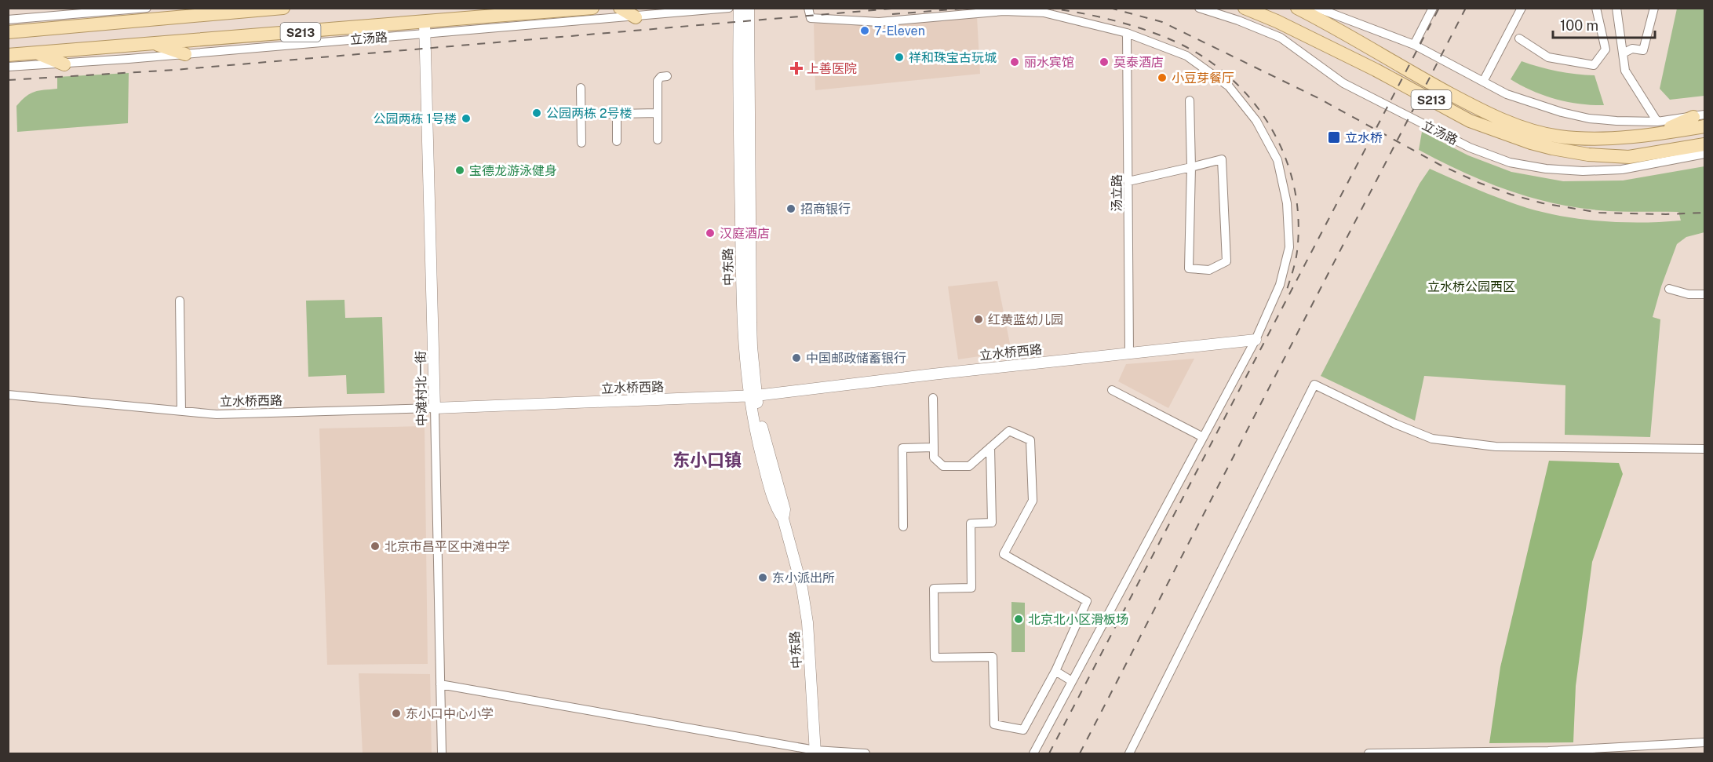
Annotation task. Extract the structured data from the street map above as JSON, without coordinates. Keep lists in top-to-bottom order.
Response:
{
  "streets": {
    "main road": ["S213", "立汤路"],
    "street": [
      "汤立路",
      "中东路",
      "立水桥西路",
      "中滩村北一街"
    ]
  },
  "crossings": [
    ["立汤路", "中滩村北一街"],
    ["汤立路", "立水桥西路"],
    ["中东路", "立水桥西路"],
    ["立水桥西路", "中滩村北一街"]
  ],
  "districts": ["东小口镇"],
  "parks": ["立水桥公园西区"],
  "places": {
    "other": [
      "7-Eleven",
      "祥和珠宝古玩城",
      "丽水宾馆",
      "莫泰酒店",
      "小豆芽餐厅",
      "公园两栋 2号楼",
      "公园两栋 1号楼",
      "宝德龙游泳健身",
      "招商银行",
      "汉庭酒店",
      "红黄蓝幼儿园",
      "中国邮政储蓄银行",
      "北京市昌平区中滩中学",
      "东小派出所",
      "北京北小区滑板场",
      "东小口中心小学"
    ],
    "health": ["上善医院"],
    "transit": ["立水桥"]
  },
  "scale_bar": "100 m"
}
